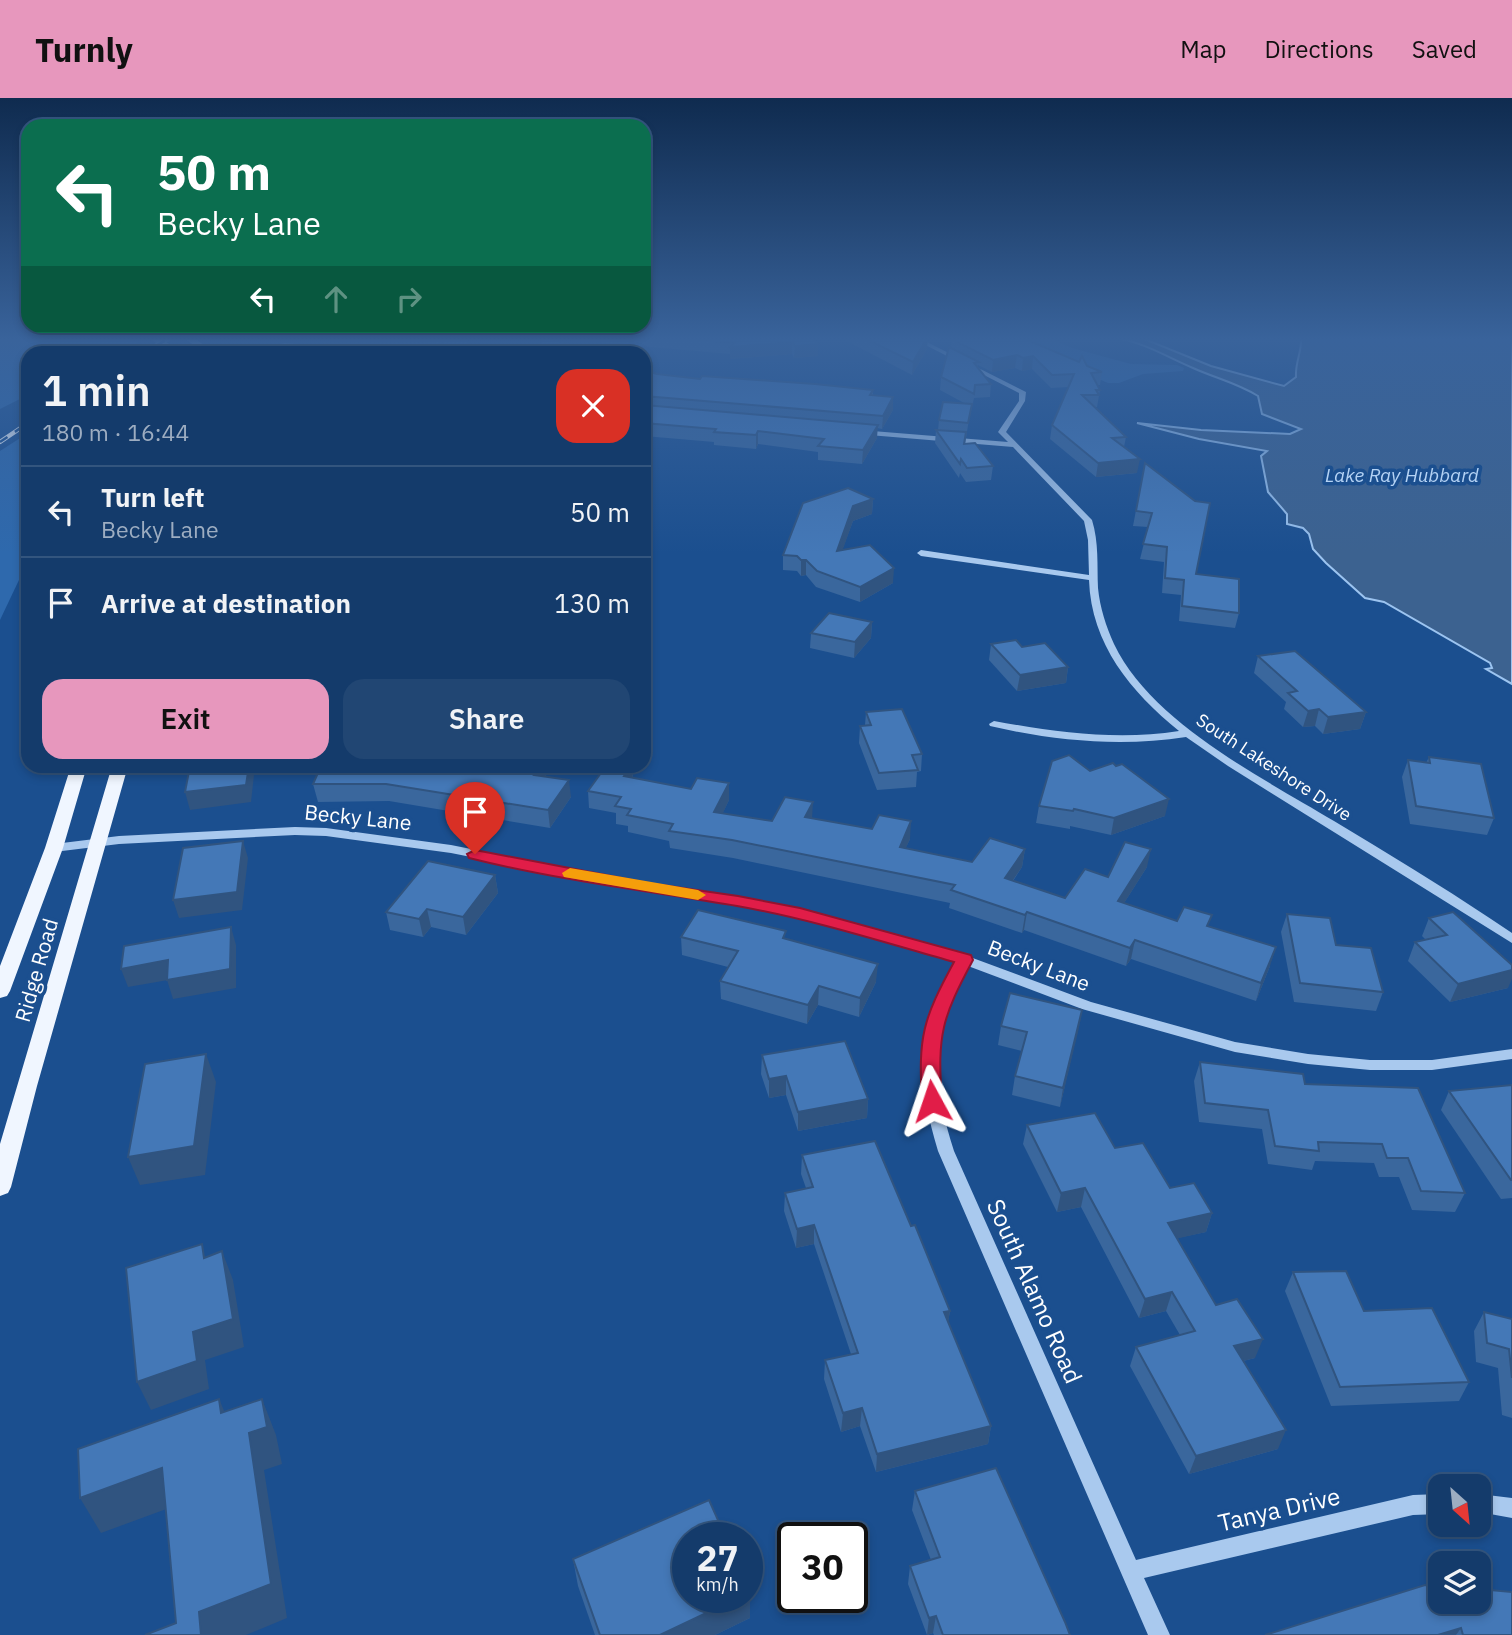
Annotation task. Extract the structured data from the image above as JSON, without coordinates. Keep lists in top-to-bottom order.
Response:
{
  "streets": {
    "main road": ["Ridge Road"],
    "street": [
      "South Lakeshore Drive",
      "Becky Lane",
      "South Alamo Road",
      "Tanya Drive"
    ]
  },
  "crossings": [
    ["Becky Lane", "Ridge Road"],
    ["Becky Lane", "South Alamo Road"],
    ["South Alamo Road", "Tanya Drive"]
  ],
  "water": ["Lake Ray Hubbard"],
  "north": "bottom right",
  "page": {
    "header": "Turnly",
    "nav": ["Map", "Directions", "Saved"],
    "turn": ["50 m", "Becky Lane"],
    "heading": ["1 min", "180 m · 16:44"],
    "list": [
      {
        "name": "Turn left",
        "note": "Becky Lane",
        "value": "50 m"
      },
      {
        "name": "Arrive at destination",
        "value": "130 m"
      }
    ],
    "buttons": ["Exit", "Share"],
    "speed": "27 km/h",
    "limit": "30"
  }
}
